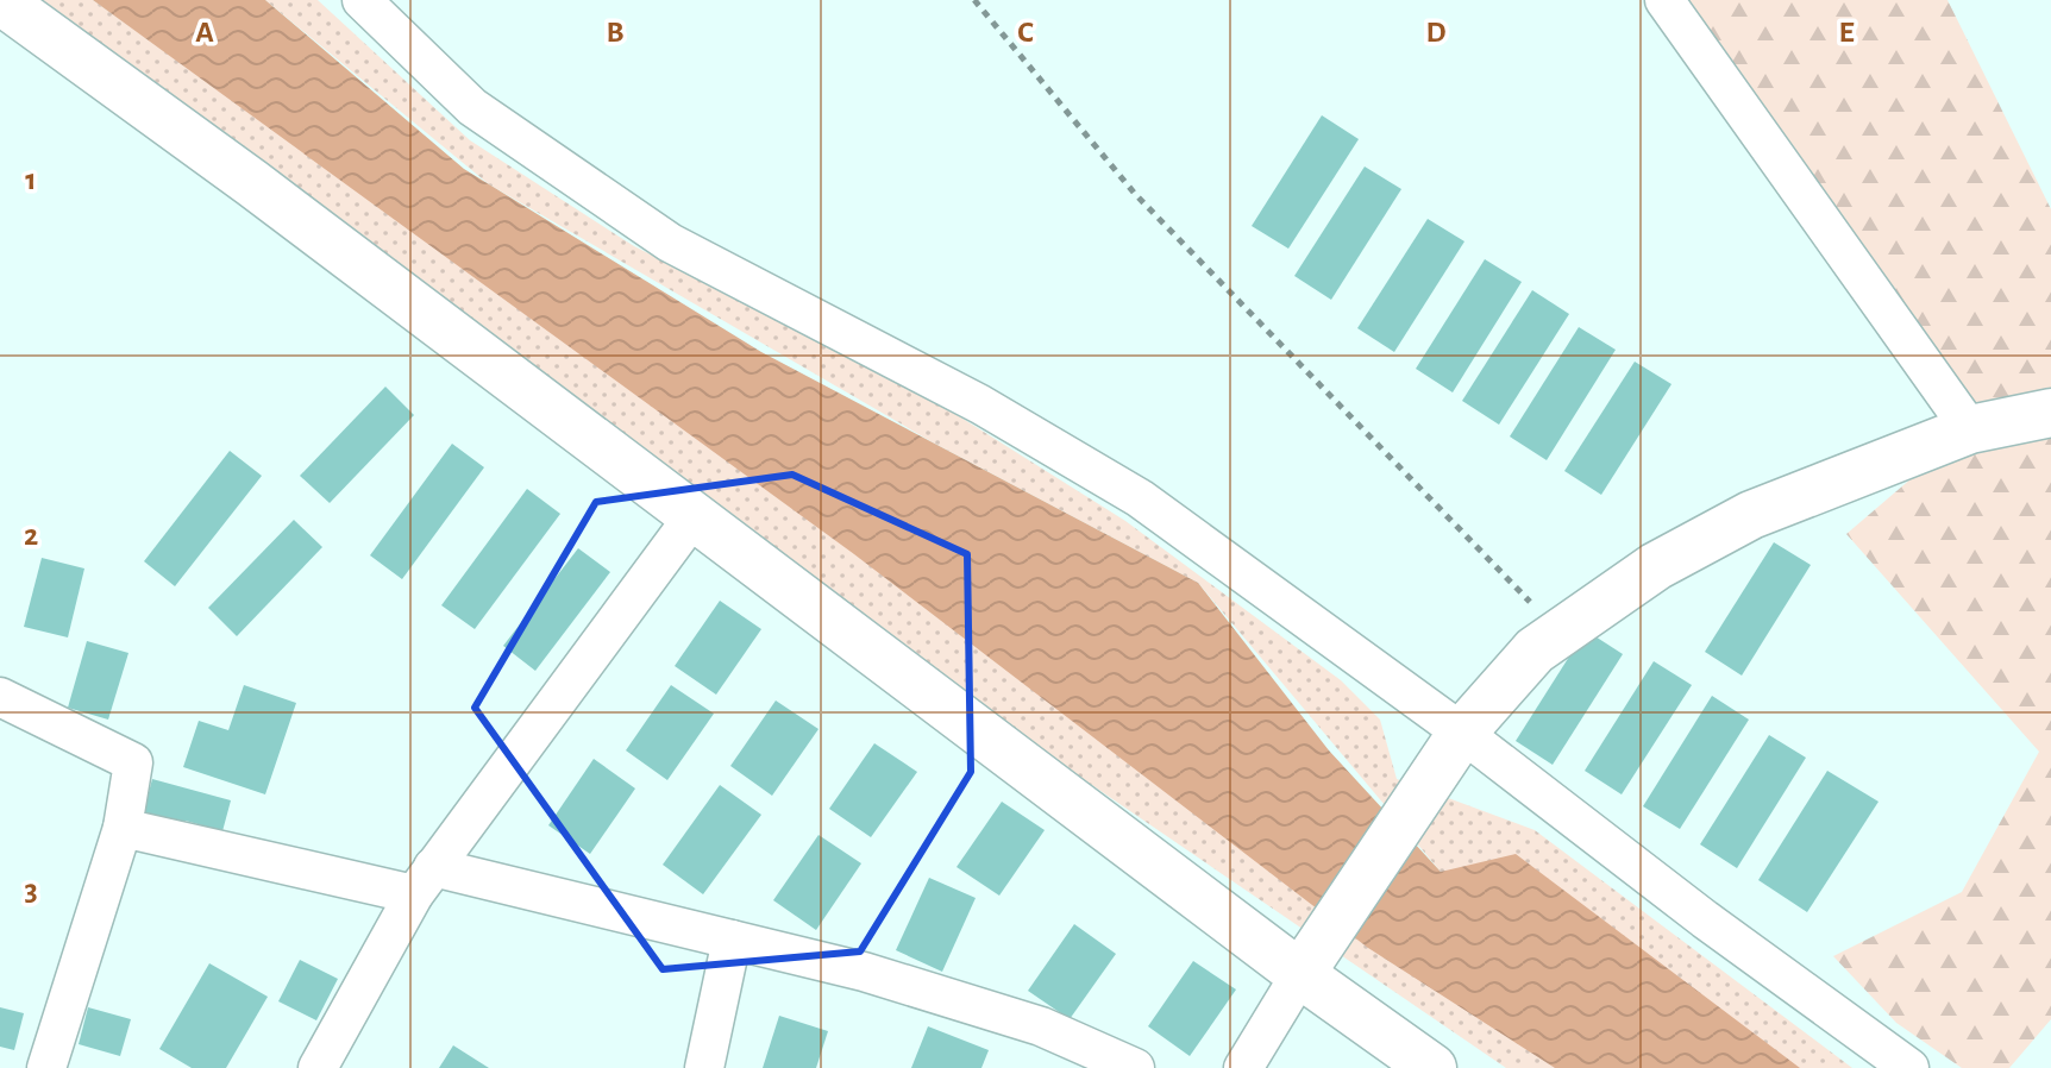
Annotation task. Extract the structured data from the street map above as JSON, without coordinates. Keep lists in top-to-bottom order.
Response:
{
  "grid": {
    "columns": [
      "A",
      "B",
      "C",
      "D",
      "E"
    ],
    "rows": ["1", "2", "3"]
  }
}
